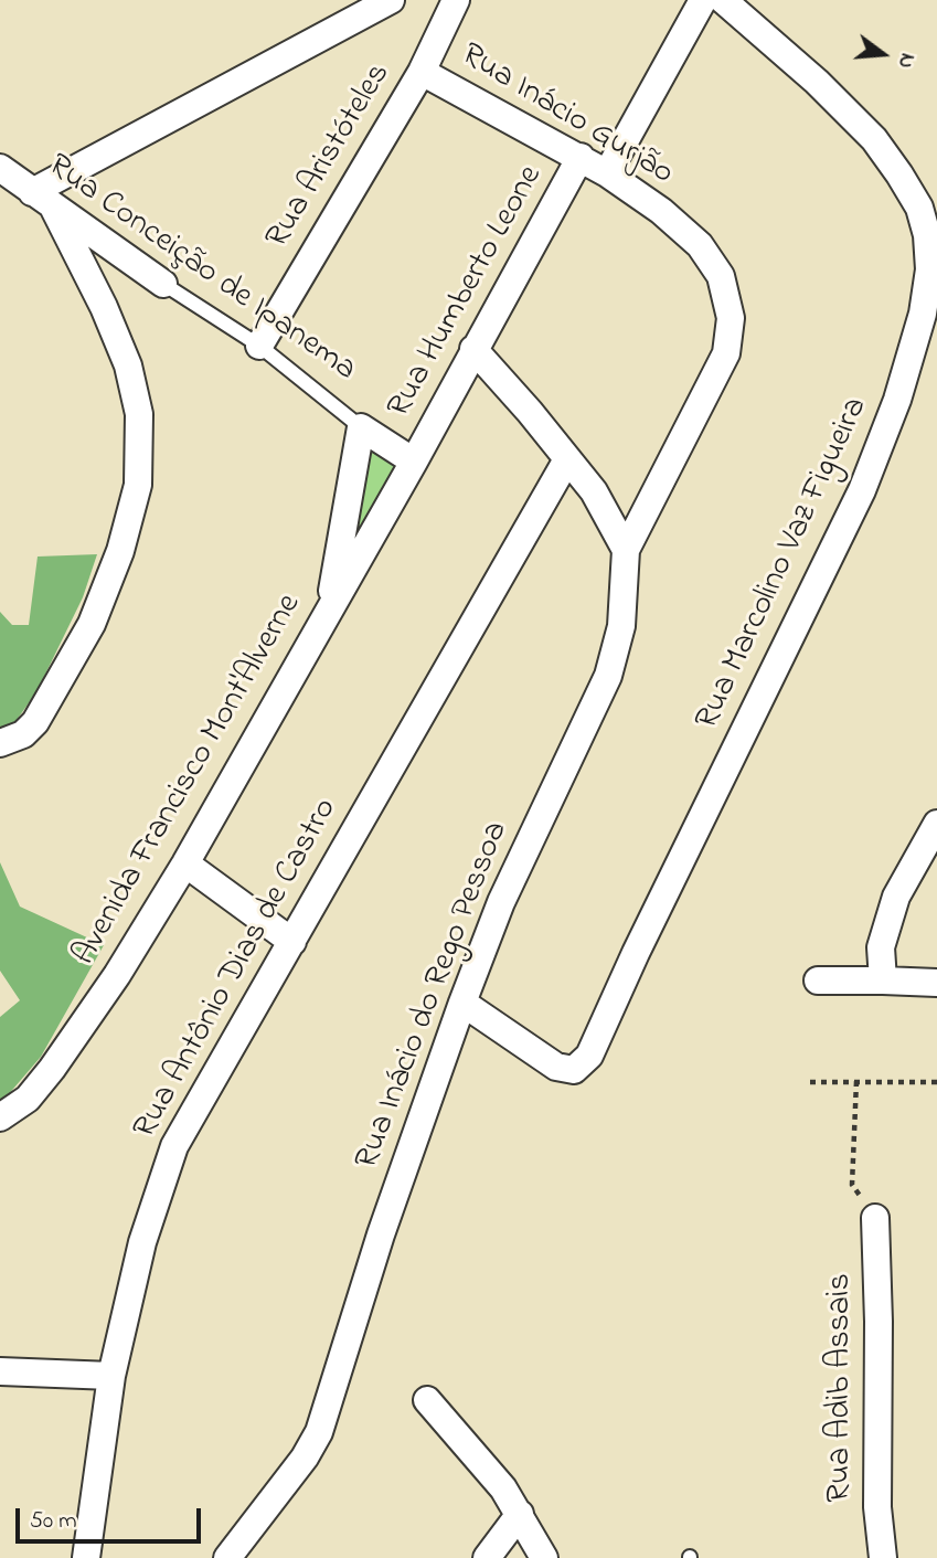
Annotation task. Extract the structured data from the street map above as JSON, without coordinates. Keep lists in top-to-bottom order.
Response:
{
  "streets": {
    "street": [
      "Rua Inácio Gurjão",
      "Rua Aristóteles",
      "Rua Conceição de Ipanema",
      "Rua Humberto Leone",
      "Rua Marcolino Vaz Figueira",
      "Avenida Francisco Mont'Alverne",
      "Rua Antônio Dias de Castro",
      "Rua Inácio do Rego Pessoa",
      "Rua Adib Assais"
    ]
  },
  "crossings": [
    ["Rua Inácio Gurjão", "Rua Aristóteles"],
    ["Rua Inácio Gurjão", "Rua Humberto Leone"],
    ["Rua Inácio Gurjão", "Rua Inácio do Rego Pessoa"],
    ["Rua Aristóteles", "Rua Conceição de Ipanema"],
    ["Rua Humberto Leone", "Avenida Francisco Mont'Alverne"],
    ["Rua Marcolino Vaz Figueira", "Rua Inácio do Rego Pessoa"]
  ],
  "scale_bar": "50 m",
  "north": "right"
}
